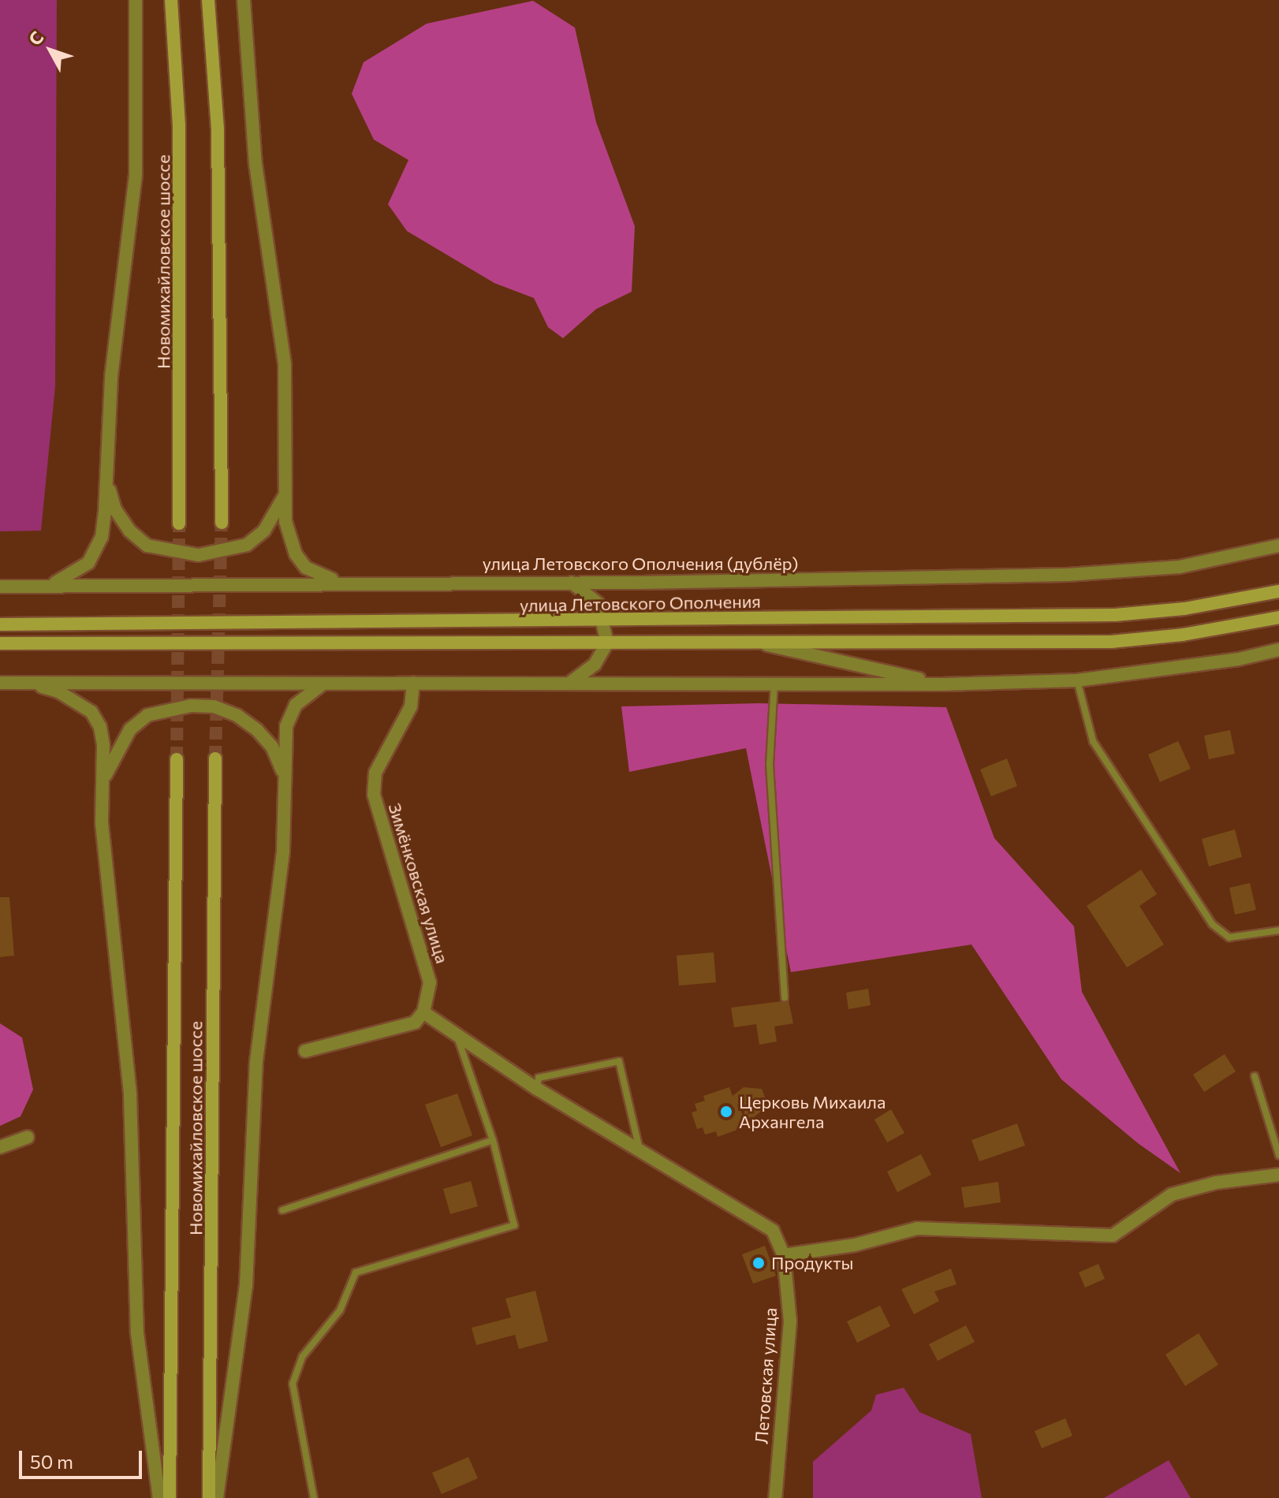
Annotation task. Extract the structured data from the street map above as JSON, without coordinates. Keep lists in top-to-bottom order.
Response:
{
  "streets": {
    "main road": ["Новомихайловское шоссе", "улица Летовского Ополчения"],
    "street": ["улица Летовского Ополчения (дублёр)", "Зимёнковская улица", "Летовская улица"]
  },
  "places": ["Церковь Михаила Архангела", "Продукты"],
  "scale_bar": "50 m",
  "north": "top left"
}
